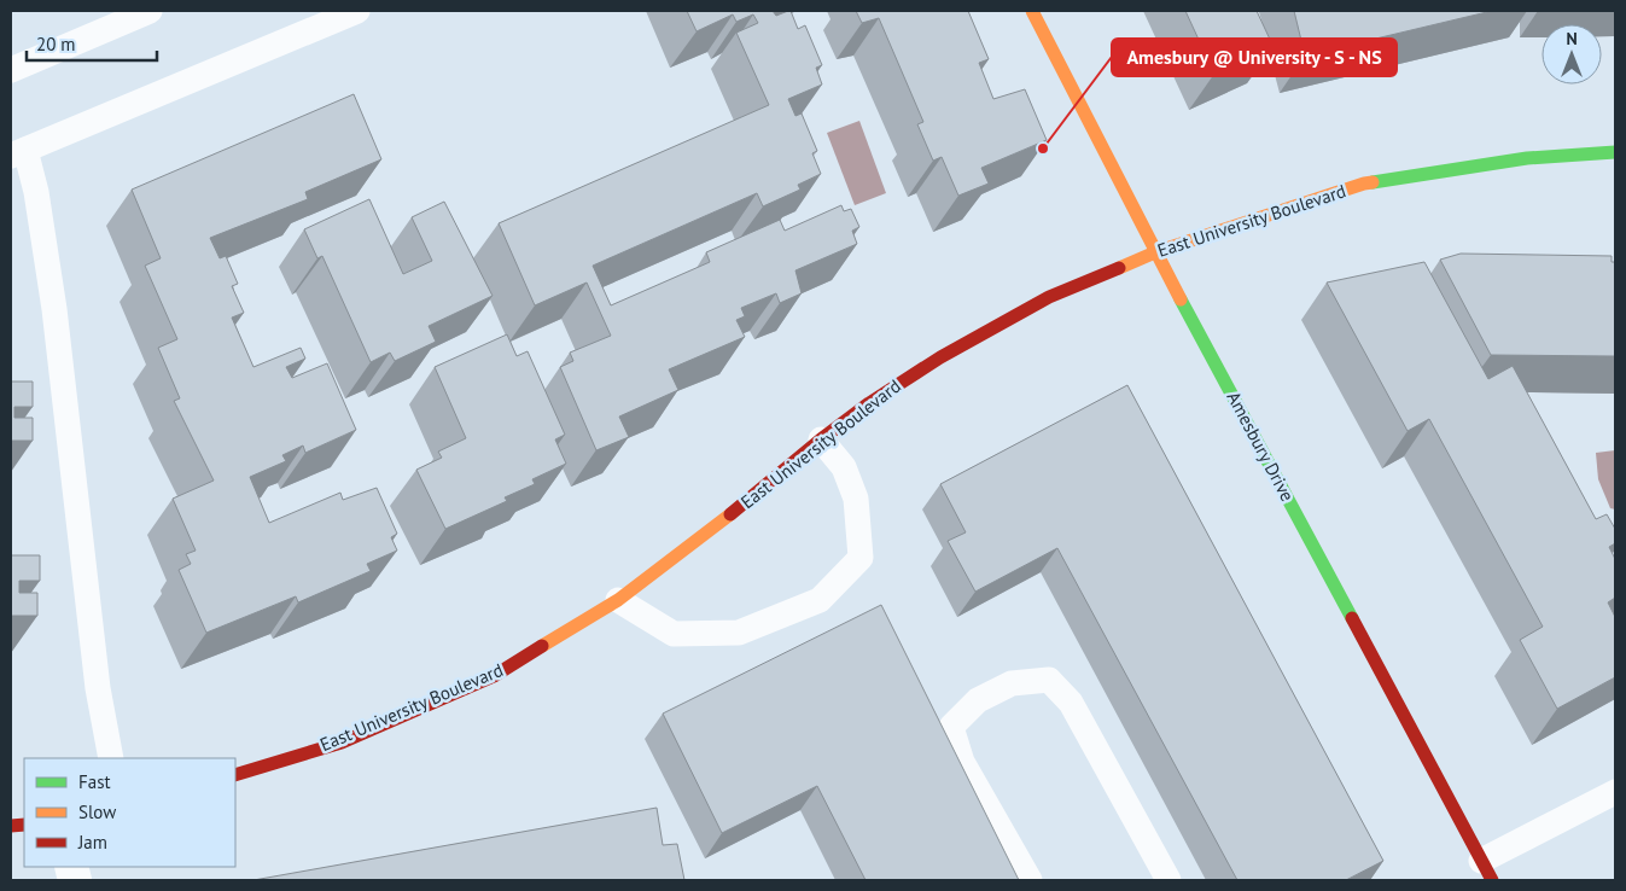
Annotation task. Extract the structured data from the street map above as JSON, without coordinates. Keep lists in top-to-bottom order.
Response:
{
  "streets": {
    "street": ["East University Boulevard", "Amesbury Drive"]
  },
  "crossings": [
    ["East University Boulevard", "Amesbury Drive"]
  ],
  "places": ["Amesbury @ University - S - NS"],
  "legend": ["Fast", "Slow", "Jam"],
  "scale_bar": "20 m",
  "north": "top"
}
